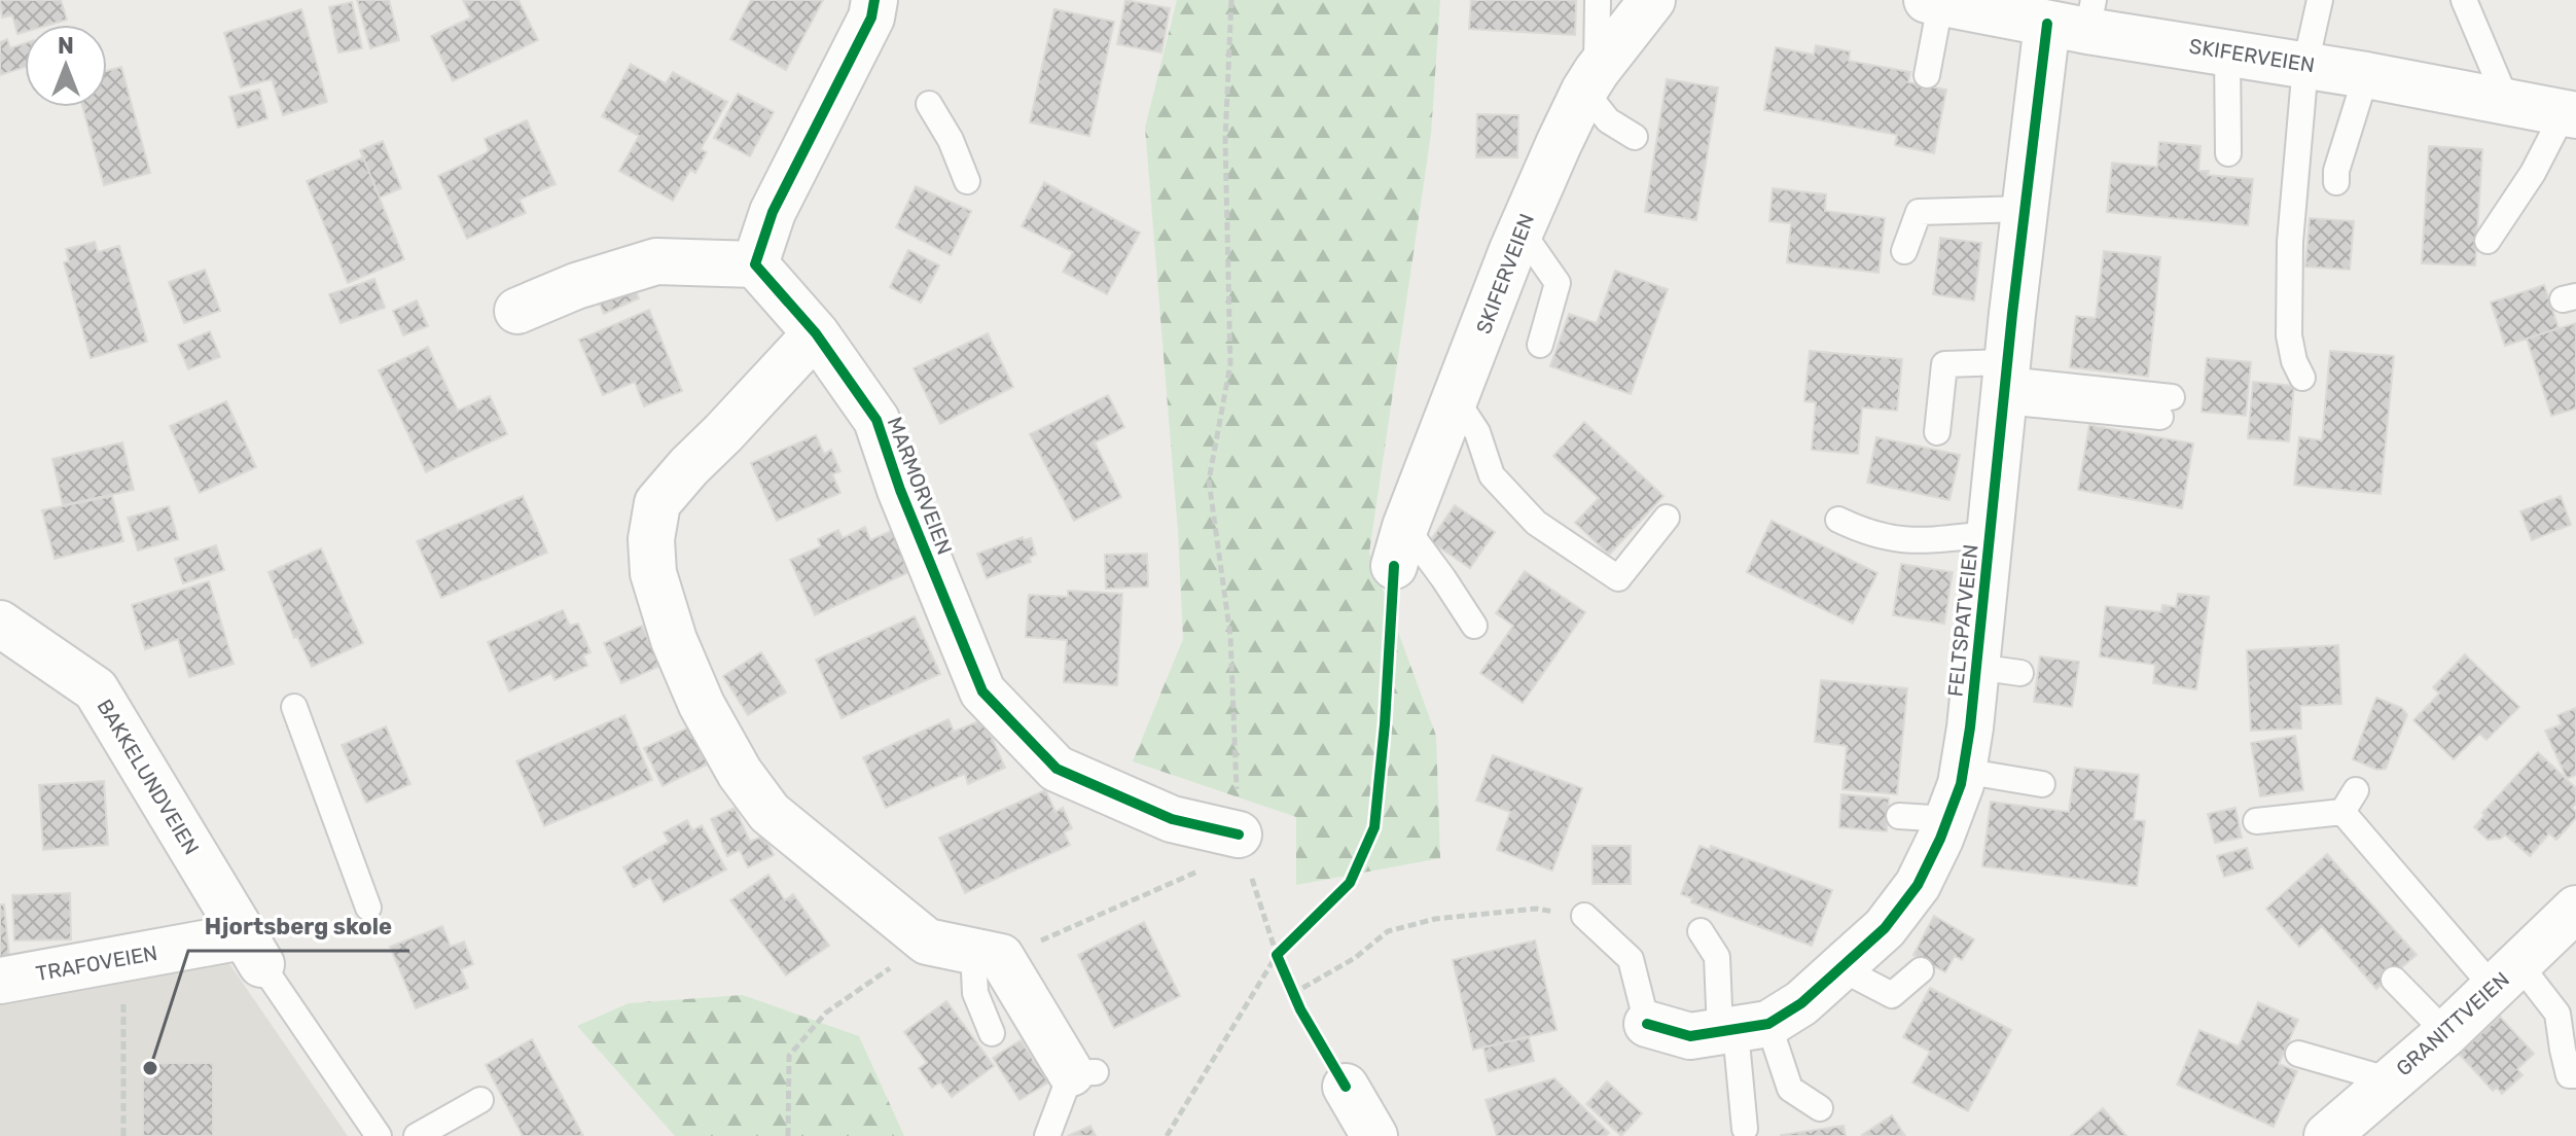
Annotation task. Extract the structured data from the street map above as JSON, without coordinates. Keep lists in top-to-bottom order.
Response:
{
  "streets": {
    "street": [
      "SKIFERVEIEN",
      "MARMORVEIEN",
      "FELTSPATVEIEN",
      "BAKKELUNDVEIEN",
      "TRAFOVEIEN",
      "GRANITTVEIEN"
    ]
  },
  "crossings": [
    ["SKIFERVEIEN", "FELTSPATVEIEN"],
    ["BAKKELUNDVEIEN", "TRAFOVEIEN"]
  ],
  "places": ["Hjortsberg skole"],
  "north": "top"
}
